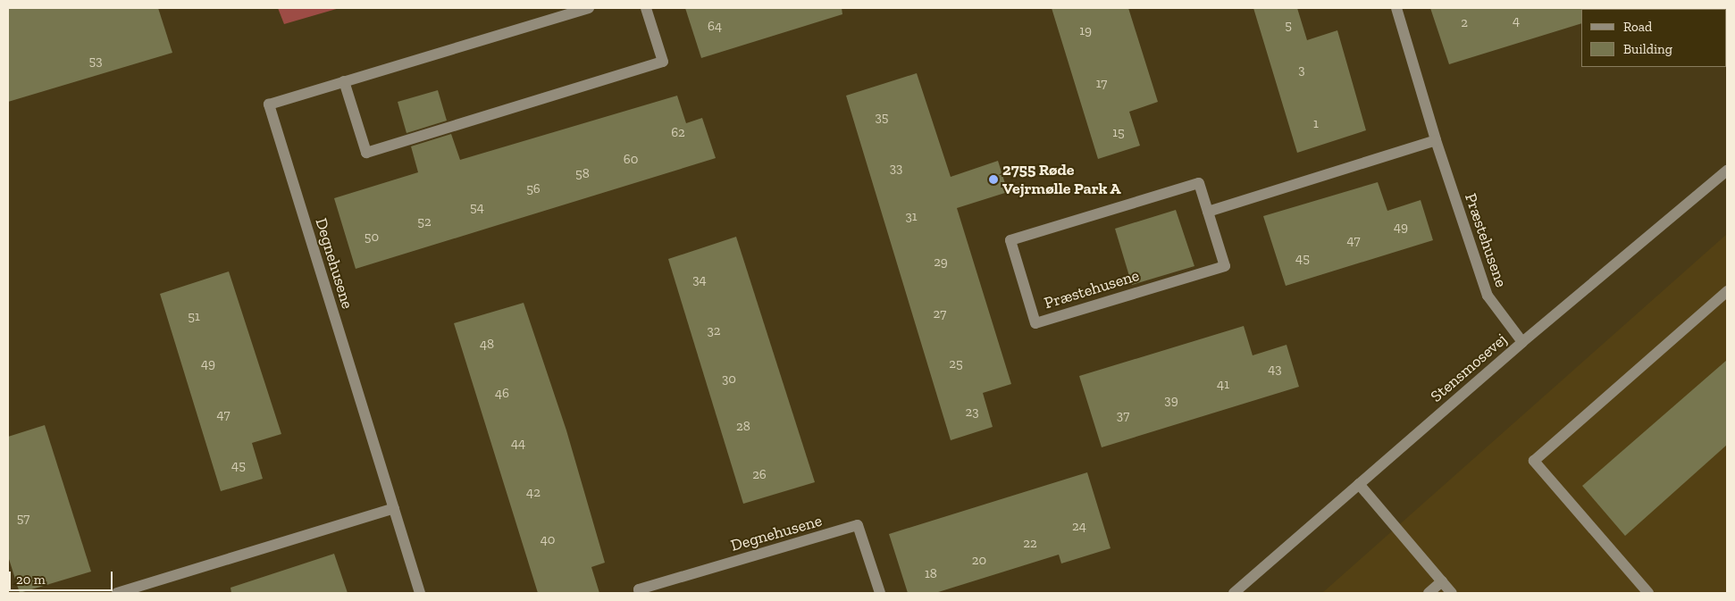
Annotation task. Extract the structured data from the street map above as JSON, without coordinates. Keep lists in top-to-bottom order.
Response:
{
  "streets": {
    "street": ["Præstehusene", "Degnehusene", "Stensmosevej"]
  },
  "crossings": [
    ["Præstehusene", "Stensmosevej"]
  ],
  "places": ["2755 Røde Vejrmølle Park A"],
  "house_numbers": [
    "4",
    "2",
    "5",
    "64",
    "19",
    "53",
    "3",
    "17",
    "35",
    "1",
    "62",
    "15",
    "60",
    "33",
    "58",
    "56",
    "54",
    "31",
    "52",
    "49",
    "50",
    "47",
    "45",
    "29",
    "34",
    "27",
    "51",
    "32",
    "48",
    "49",
    "25",
    "43",
    "30",
    "41",
    "46",
    "39",
    "23",
    "47",
    "37",
    "28",
    "44",
    "45",
    "26",
    "42",
    "57",
    "24",
    "40",
    "22",
    "20",
    "18"
  ],
  "legend": ["Road", "Building"],
  "scale_bar": "20 m"
}
